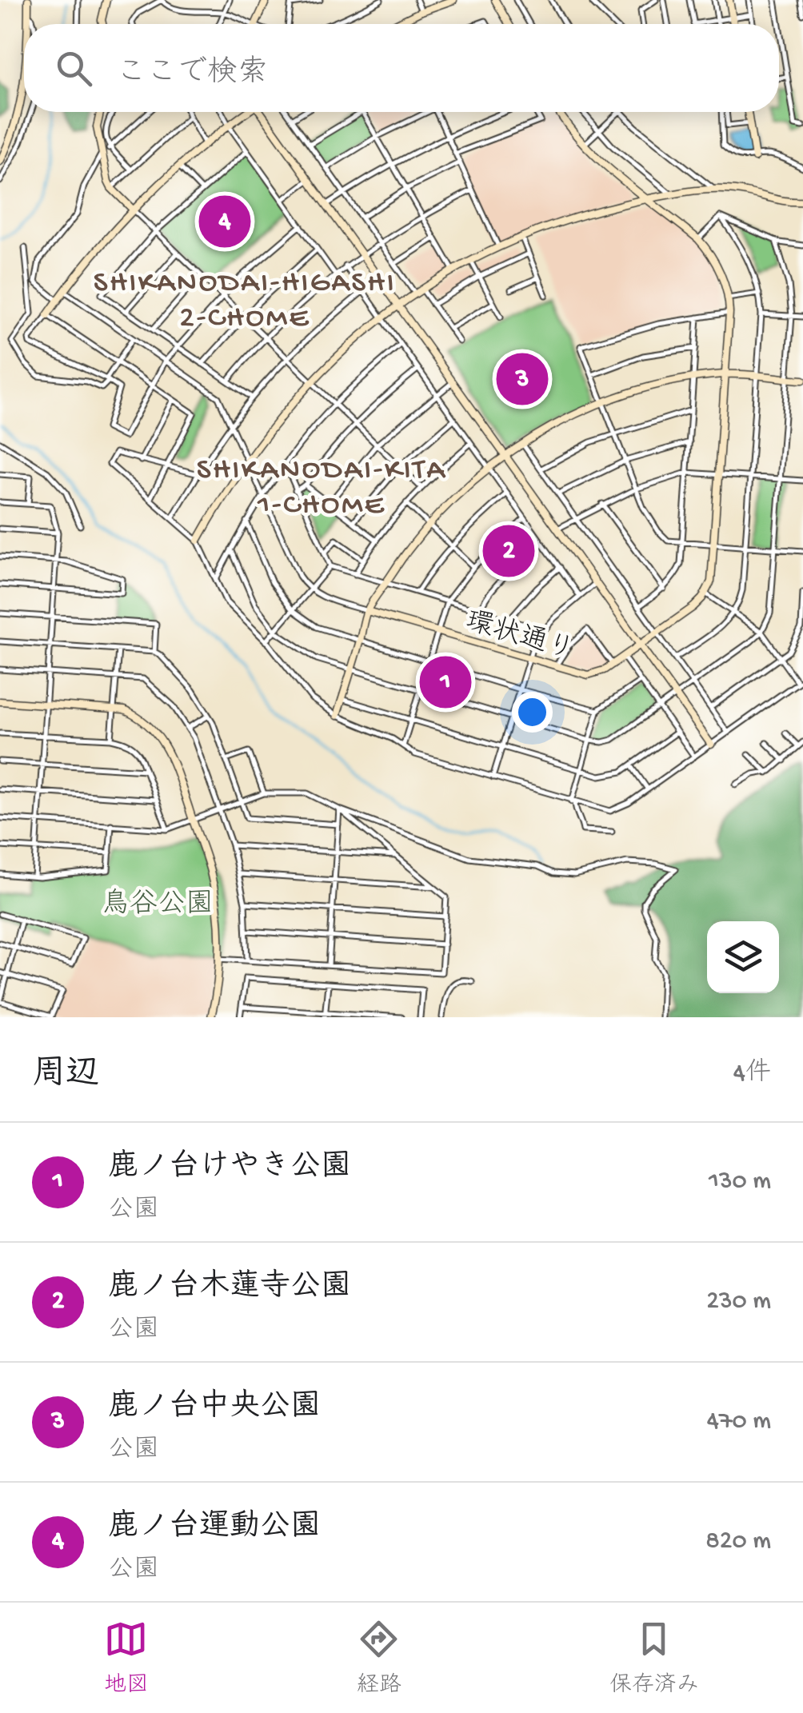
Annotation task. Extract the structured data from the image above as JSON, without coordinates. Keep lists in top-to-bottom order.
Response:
{
  "streets": {
    "street": ["環状通り"]
  },
  "districts": ["SHIKANODAI-HIGASHI 2-CHOME", "SHIKANODAI-KITA 1-CHOME"],
  "parks": ["鳥谷公園"],
  "page": {
    "search": "ここで検索",
    "pins": [
      "4",
      "3",
      "2",
      "1"
    ],
    "heading": ["周辺", "4件"],
    "list": [
      {
        "mark": "1",
        "name": "鹿ノ台けやき公園",
        "note": "公園",
        "value": "130 m"
      },
      {
        "mark": "2",
        "name": "鹿ノ台木蓮寺公園",
        "note": "公園",
        "value": "230 m"
      },
      {
        "mark": "3",
        "name": "鹿ノ台中央公園",
        "note": "公園",
        "value": "470 m"
      },
      {
        "mark": "4",
        "name": "鹿ノ台運動公園",
        "note": "公園",
        "value": "820 m"
      }
    ],
    "nav": ["地図", "経路", "保存済み"]
  }
}
